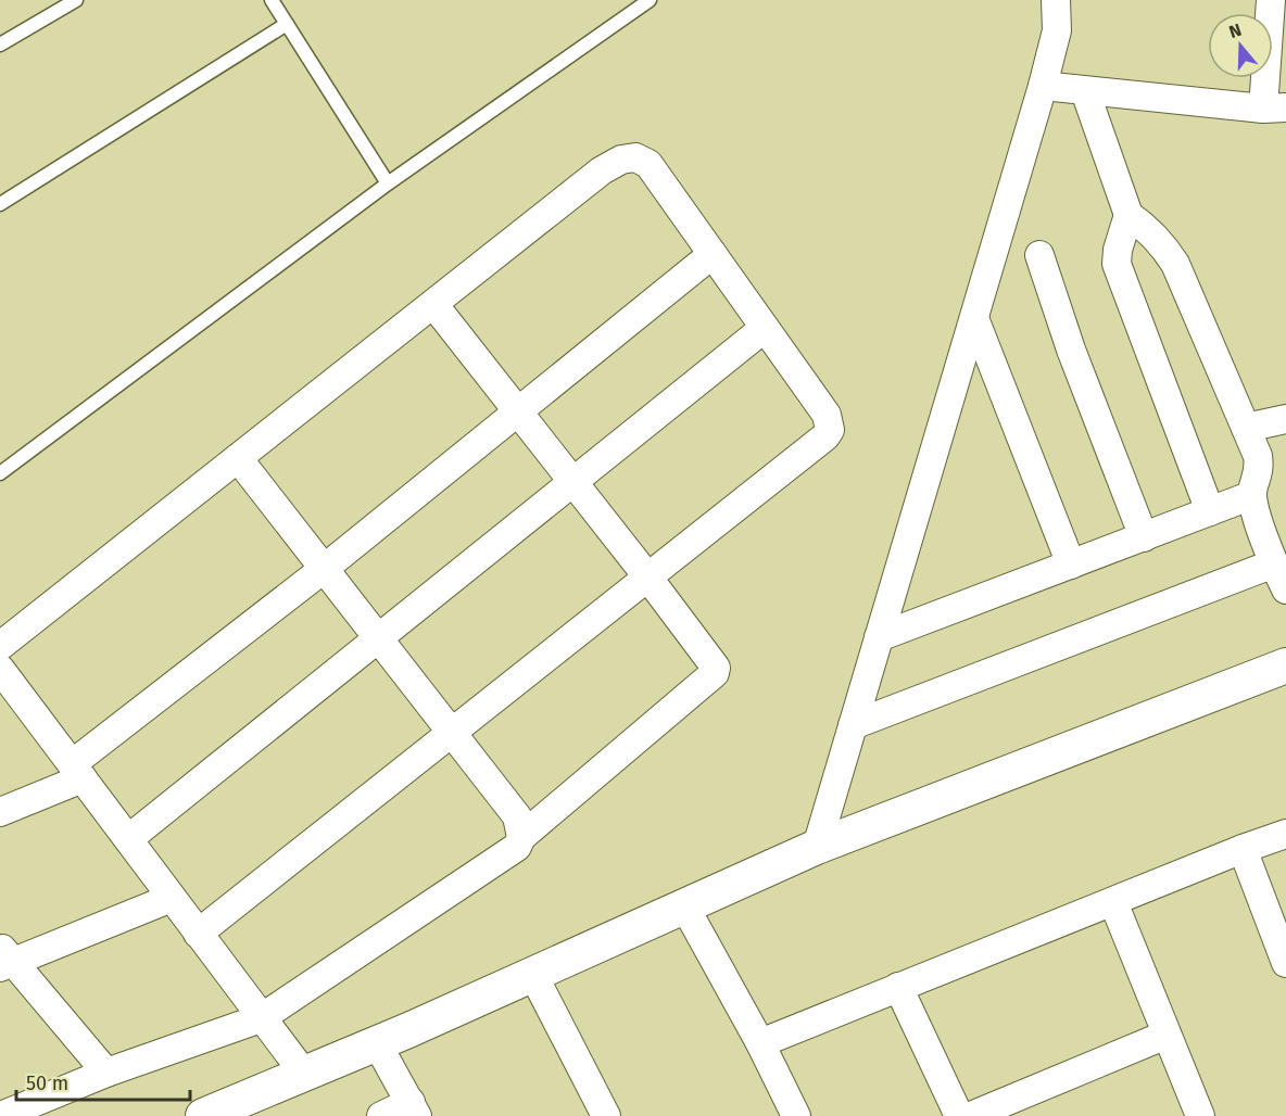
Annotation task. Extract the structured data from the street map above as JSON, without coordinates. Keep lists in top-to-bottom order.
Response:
{
  "scale_bar": "50 m",
  "north": "top"
}
